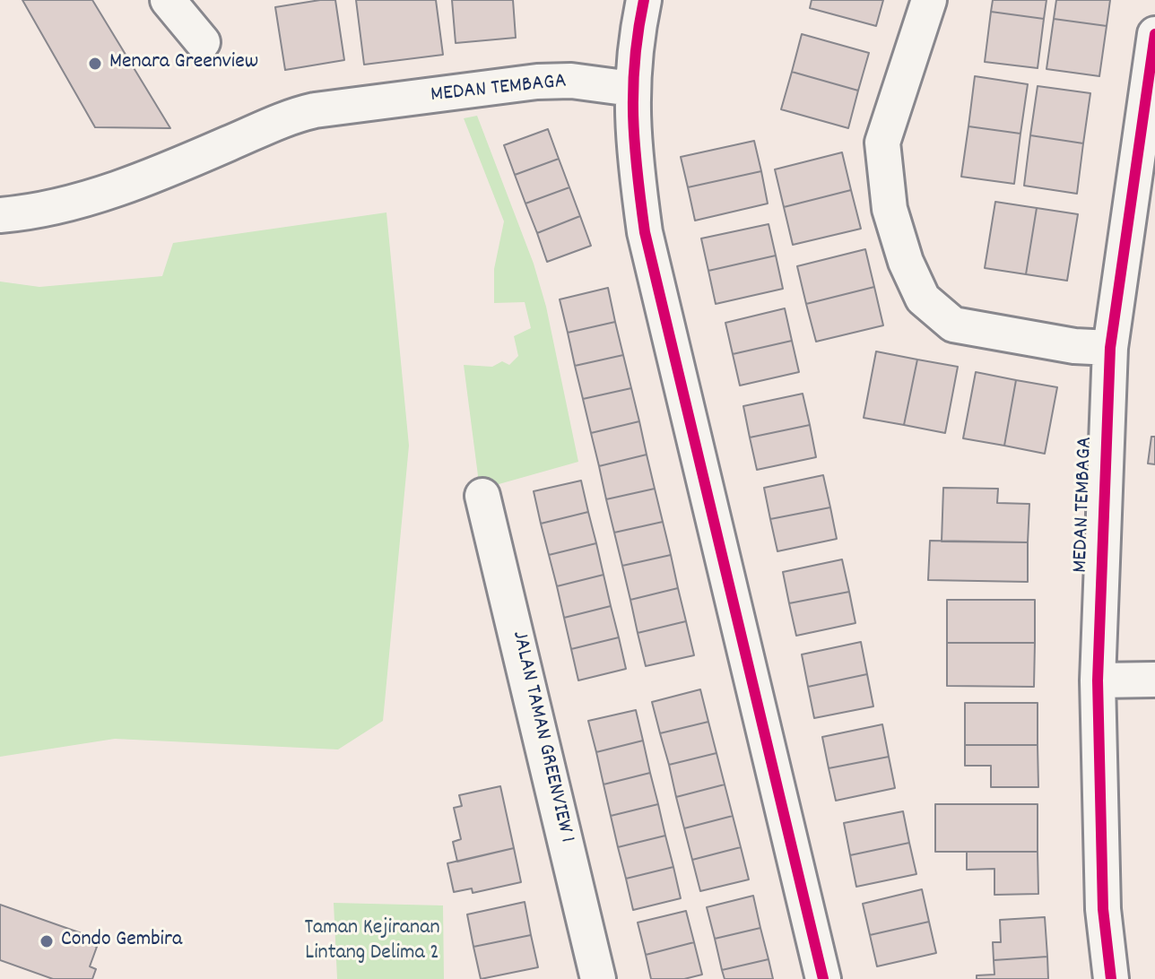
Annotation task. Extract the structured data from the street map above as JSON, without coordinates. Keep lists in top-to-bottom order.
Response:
{
  "streets": {
    "street": ["MEDAN TEMBAGA", "JALAN TAMAN GREENVIEW 1"]
  },
  "parks": ["Taman Kejiranan Lintang Delima 2"],
  "places": ["Menara Greenview", "Condo Gembira"]
}
